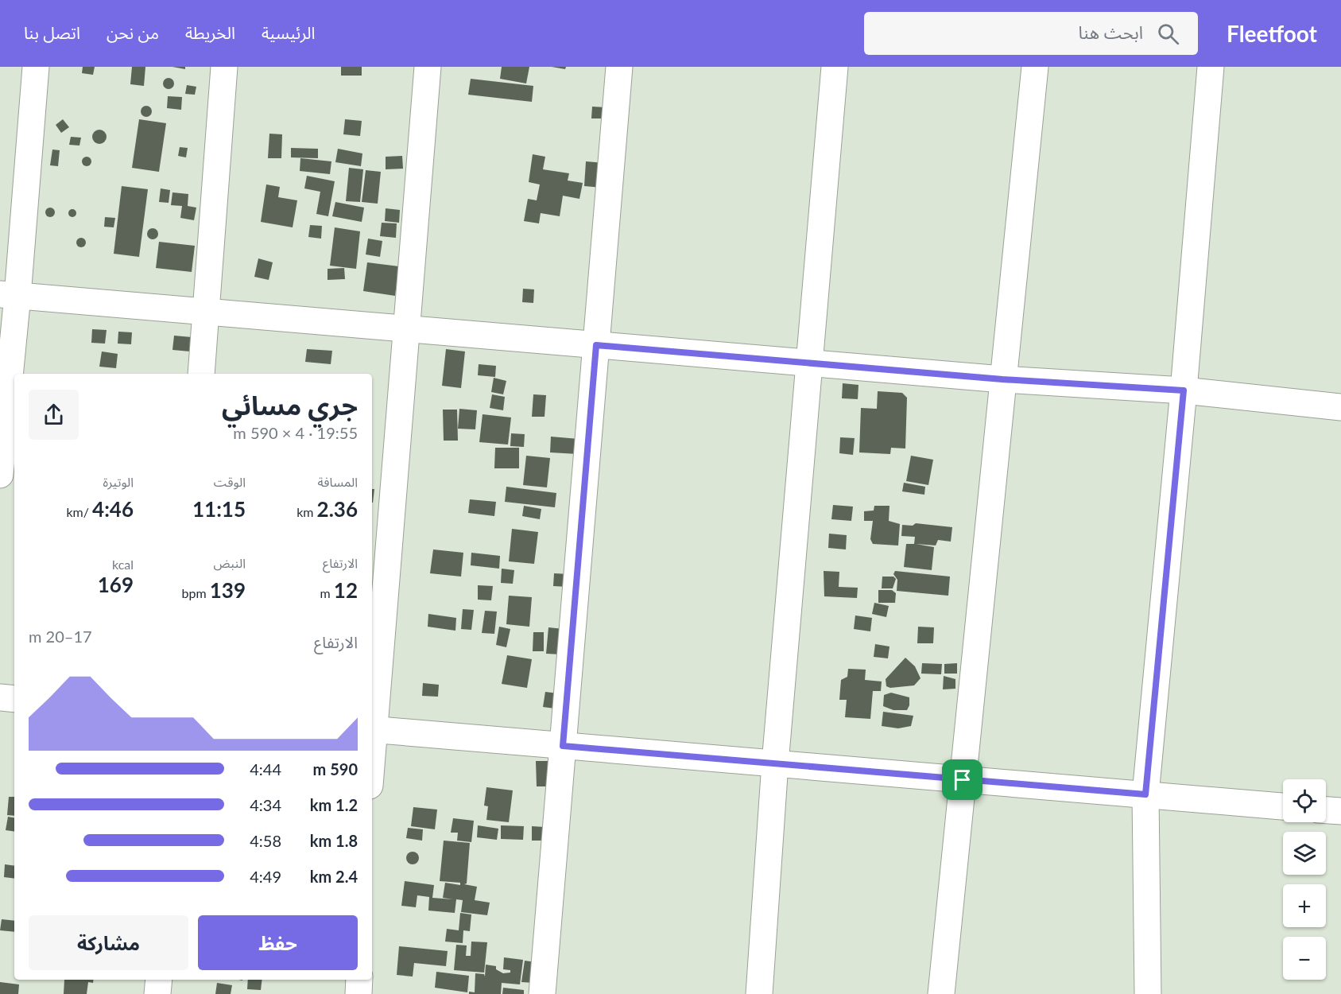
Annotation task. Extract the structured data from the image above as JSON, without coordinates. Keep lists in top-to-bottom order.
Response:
{
  "page": {
    "header": "Fleetfoot",
    "search": "ابحث هنا",
    "nav": [
      "الرئيسية",
      "الخريطة",
      "من نحن",
      "اتصل بنا"
    ],
    "heading": ["جري مسائي", "19:55 · 4 × 590 m"],
    "stats": [
      ["المسافة", "2.36 km"],
      ["الوقت", "11:15"],
      ["الوتيرة", "4:46 /km"],
      ["الارتفاع", "12 m"],
      ["النبض", "139 bpm"],
      ["kcal", "169"]
    ],
    "chart": ["الارتفاع", "17–20 m"],
    "list": [
      {
        "name": "590 m",
        "note": "4:44"
      },
      {
        "name": "1.2 km",
        "note": "4:34"
      },
      {
        "name": "1.8 km",
        "note": "4:58"
      },
      {
        "name": "2.4 km",
        "note": "4:49"
      }
    ],
    "map_buttons": ["+", "−"],
    "buttons": ["حفظ", "مشاركة"]
  }
}
